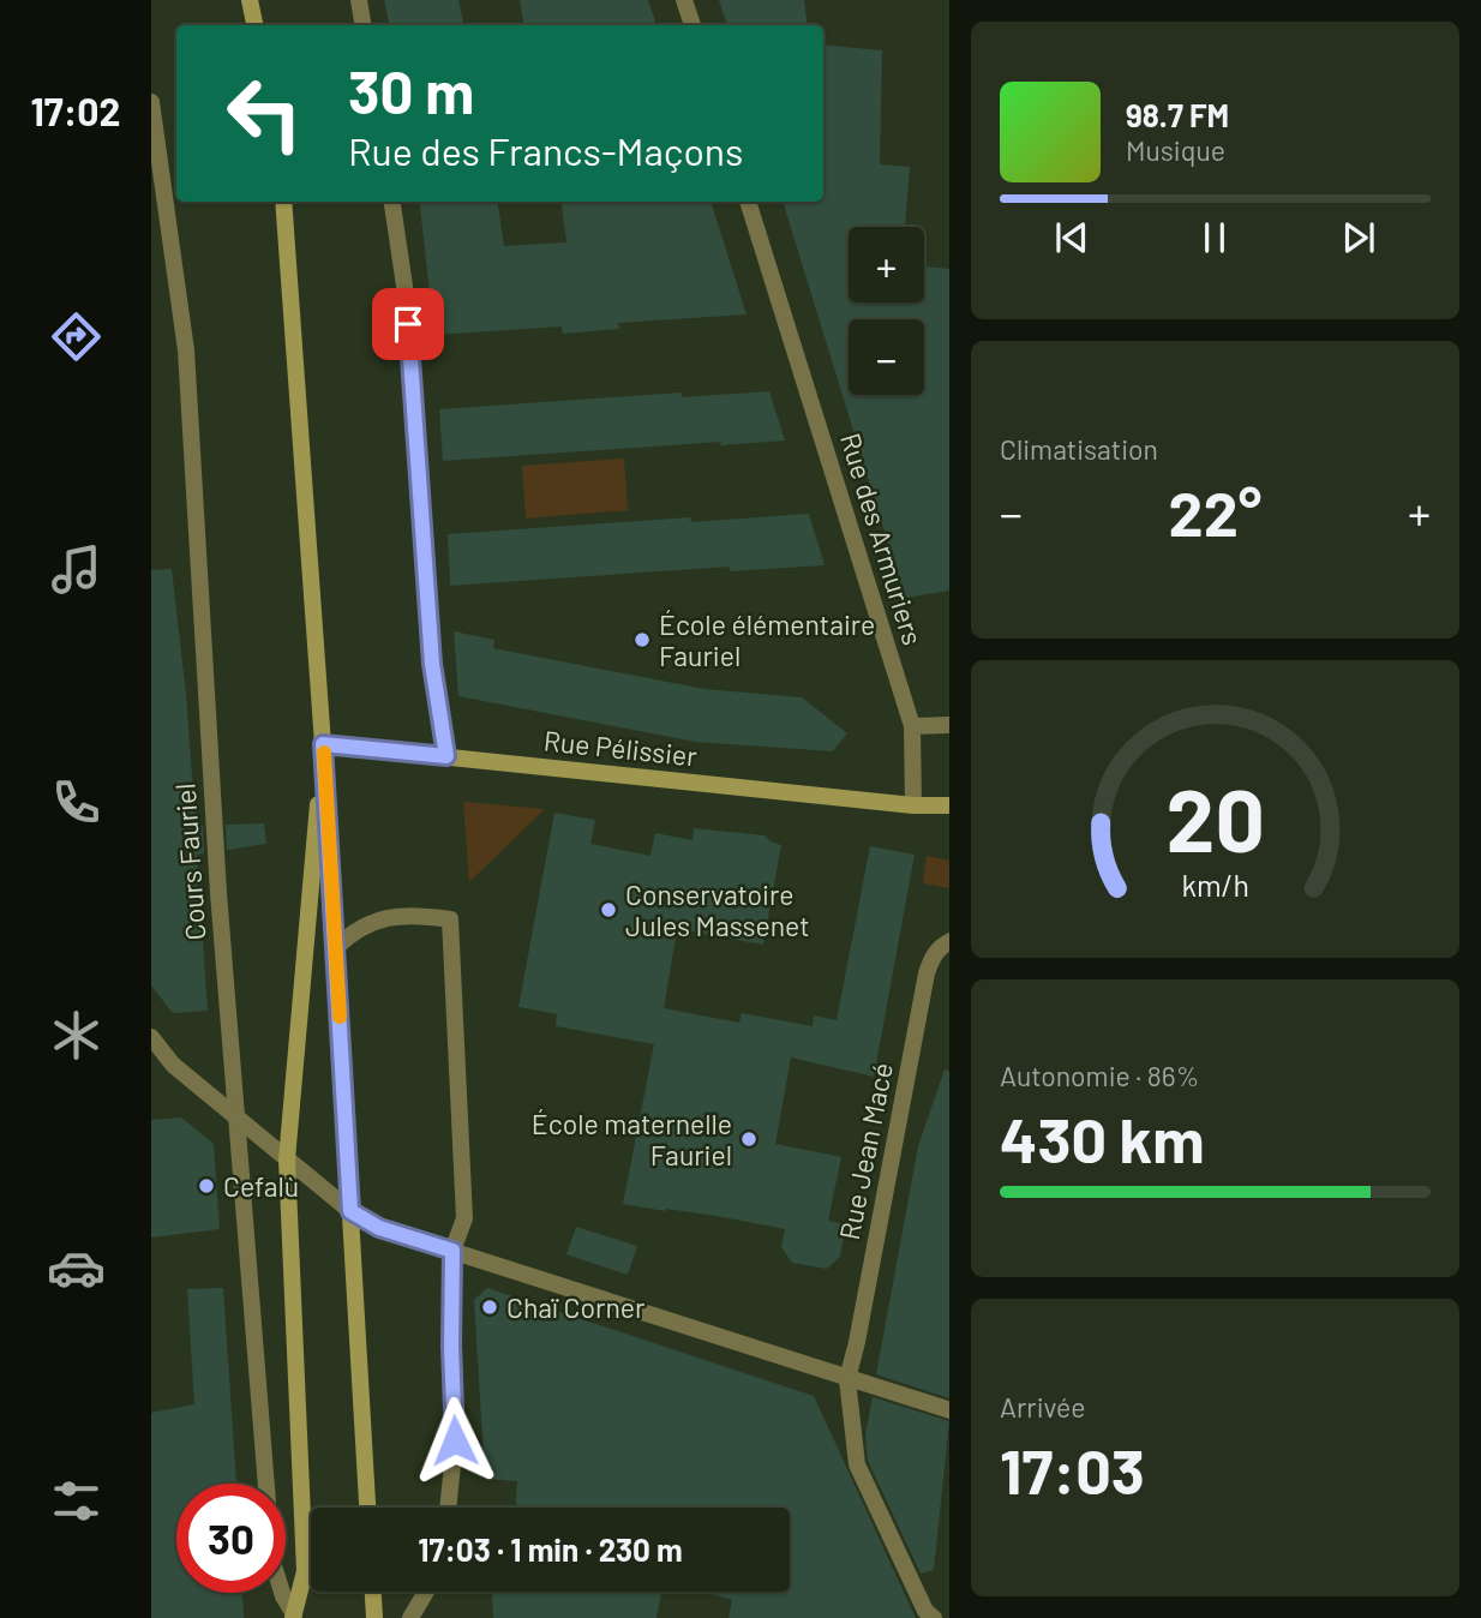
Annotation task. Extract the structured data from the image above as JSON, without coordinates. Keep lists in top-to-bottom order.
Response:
{
  "streets": {
    "main road": ["Rue Pélissier", "Cours Fauriel"],
    "street": ["Rue des Armuriers", "Rue Jean Macé"]
  },
  "crossings": [
    ["Rue des Armuriers", "Rue Pélissier"],
    ["Rue Pélissier", "Cours Fauriel"]
  ],
  "places": [
    "École élémentaire Fauriel",
    "Conservatoire Jules Massenet",
    "École maternelle Fauriel",
    "Cefalù",
    "Chaï Corner"
  ],
  "page": {
    "tabs": "17:02",
    "turn": ["30 m", "Rue des Francs-Maçons"],
    "song": ["98.7 FM", "Musique"],
    "map_buttons": ["+", "−"],
    "tile": [
      "Climatisation",
      ["Autonomie · 86%", "430 km"],
      ["Arrivée", "17:03"]
    ],
    "heat": ["−", "22°", "+"],
    "limit": "30",
    "trip": "17:03 · 1 min · 230 m",
    "gauge": ["20", "km/h"]
  }
}
